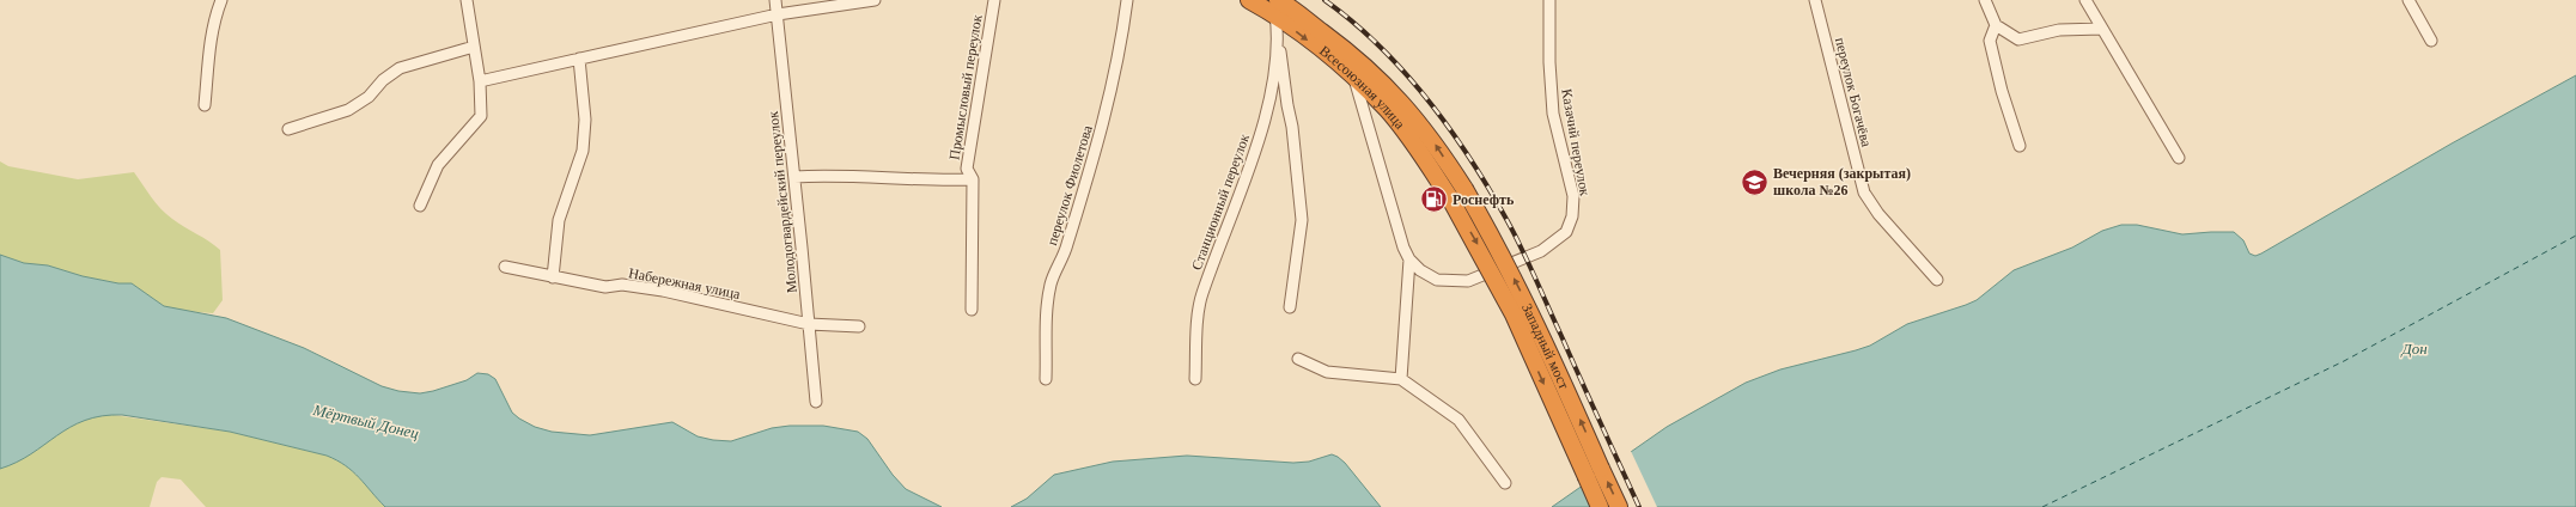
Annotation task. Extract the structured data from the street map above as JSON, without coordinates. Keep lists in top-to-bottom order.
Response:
{
  "streets": {
    "highway": ["Всесоюзная улица", "Западный мост"],
    "street": [
      "Промысловый переулок",
      "переулок Богачёва",
      "Казачий переулок",
      "переулок Фиолетова",
      "Молодогвардейский переулок",
      "Станционный переулок",
      "Набережная улица"
    ]
  },
  "crossings": [
    ["Промысловый переулок", "Молодогвардейский переулок"],
    ["Всесоюзная улица", "Станционный переулок"],
    ["Всесоюзная улица", "Западный мост"],
    ["Молодогвардейский переулок", "Набережная улица"]
  ],
  "water": ["Дон", "Мёртвый Донец"],
  "places": {
    "school or university": ["Вечерняя (закрытая) школа №26"],
    "fuel station": ["Роснефть"]
  }
}
